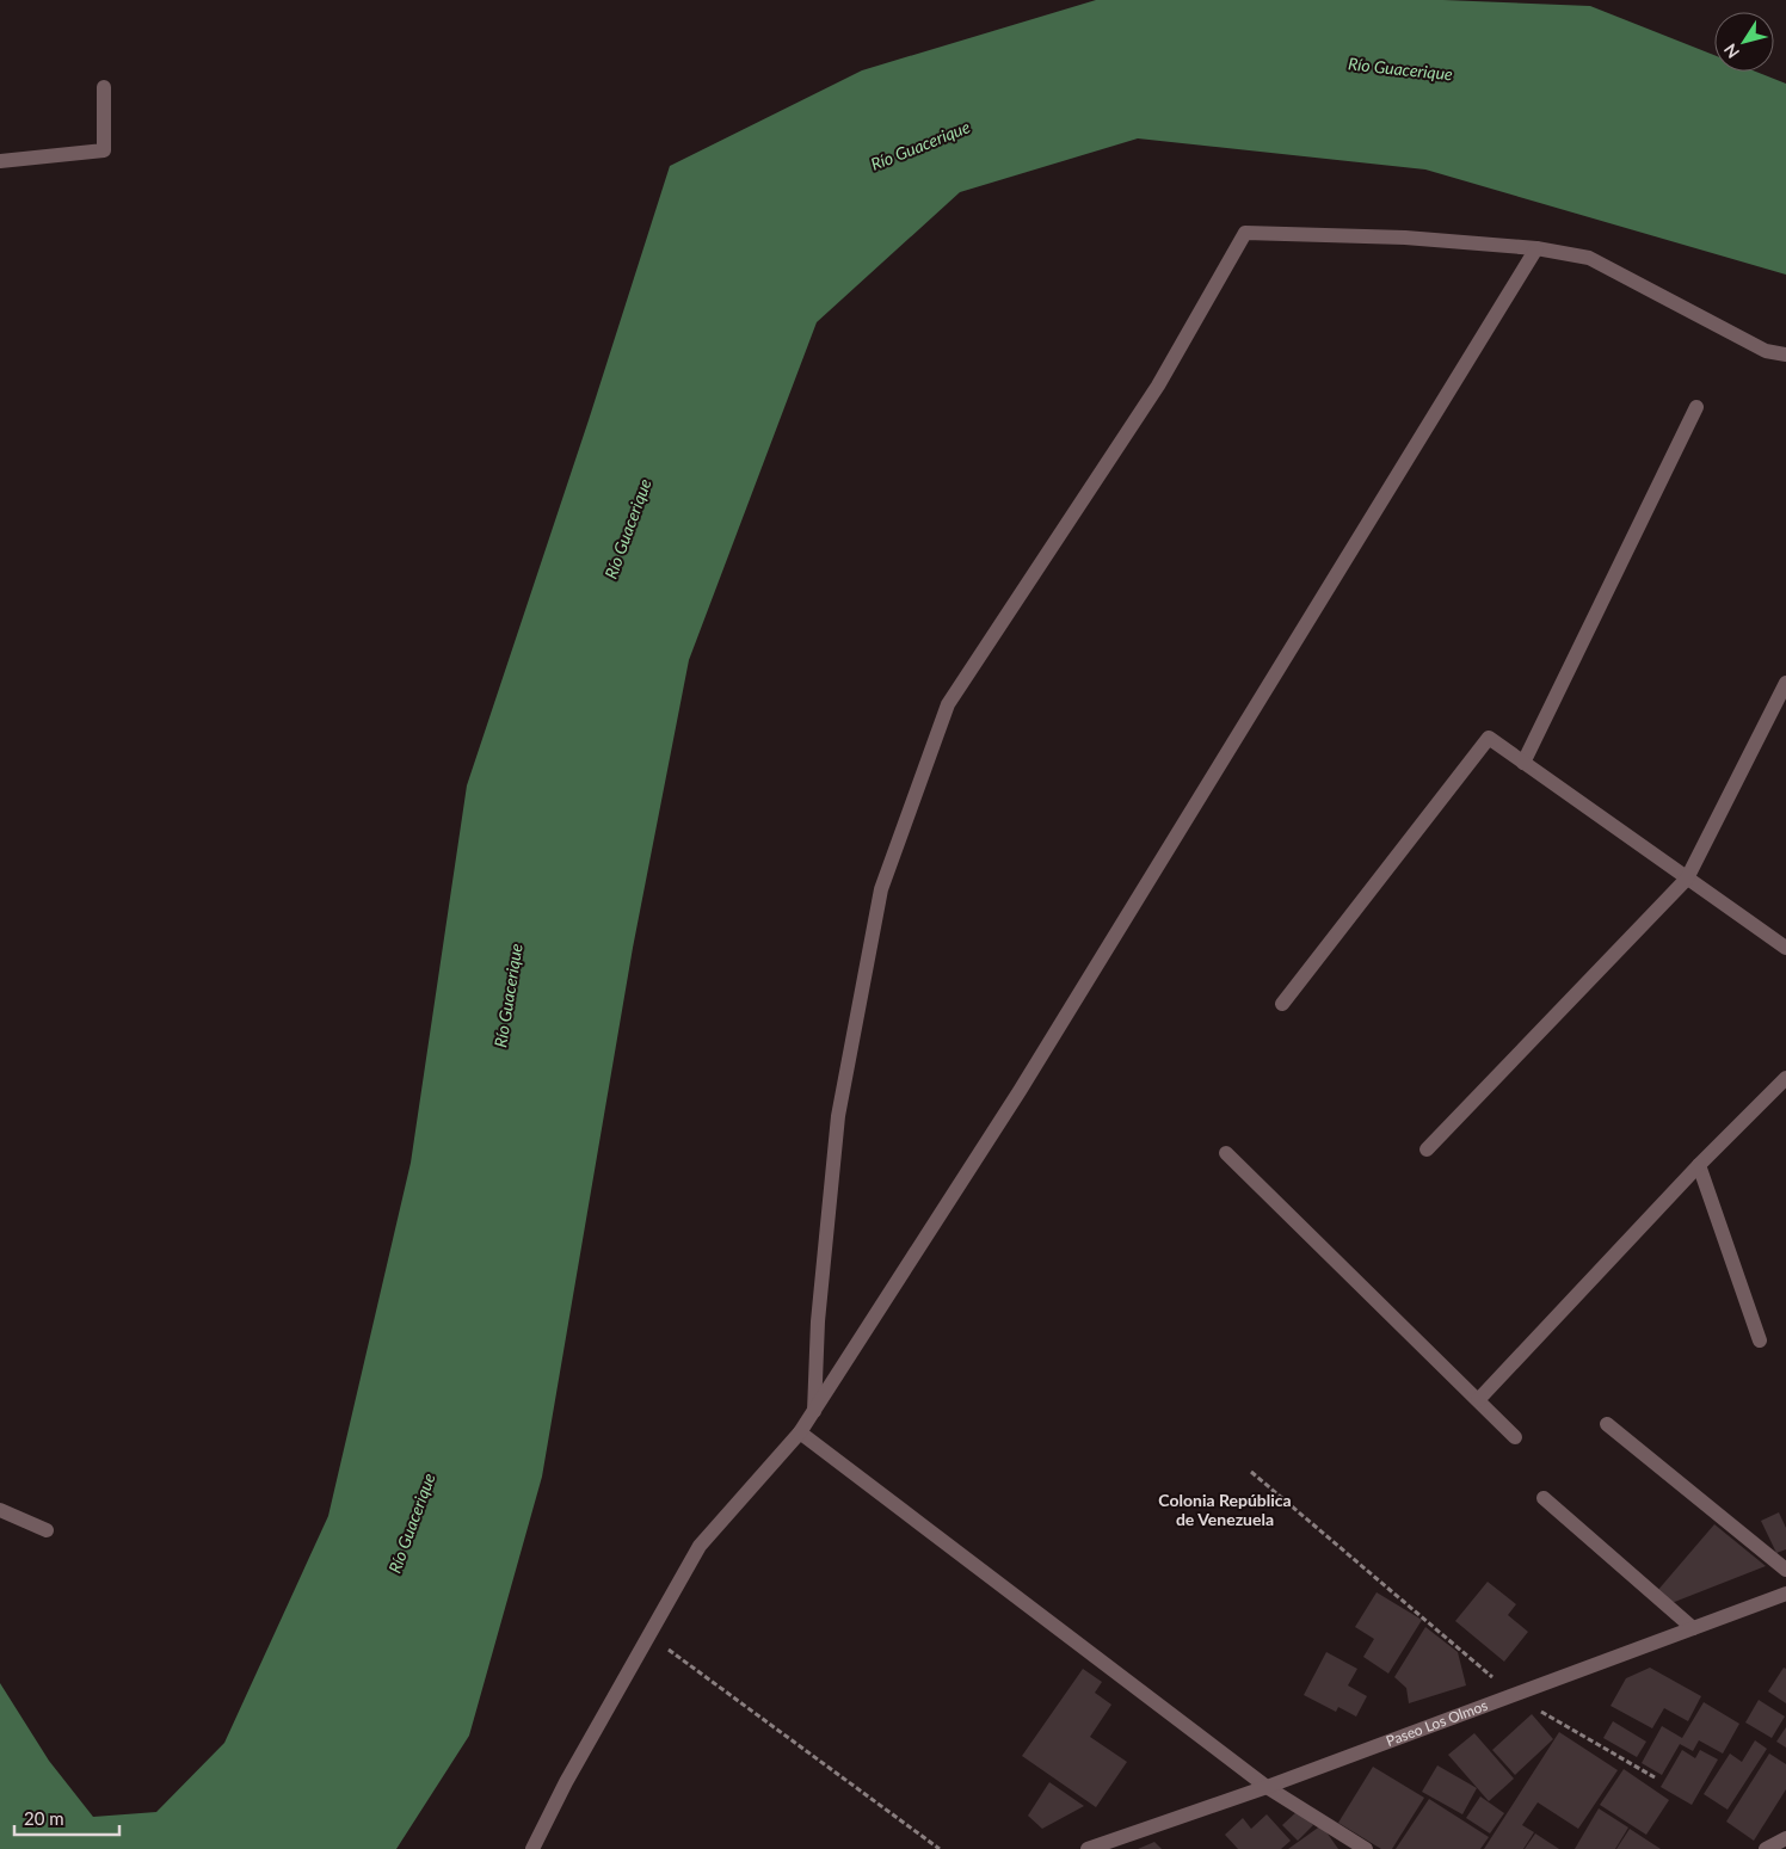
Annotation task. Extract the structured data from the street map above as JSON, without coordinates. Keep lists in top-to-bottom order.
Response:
{
  "streets": {
    "street": ["Paseo Los Olmos"]
  },
  "districts": ["Colonia República de Venezuela"],
  "water": ["Río Guacerique"],
  "scale_bar": "20 m",
  "north": "bottom left"
}
